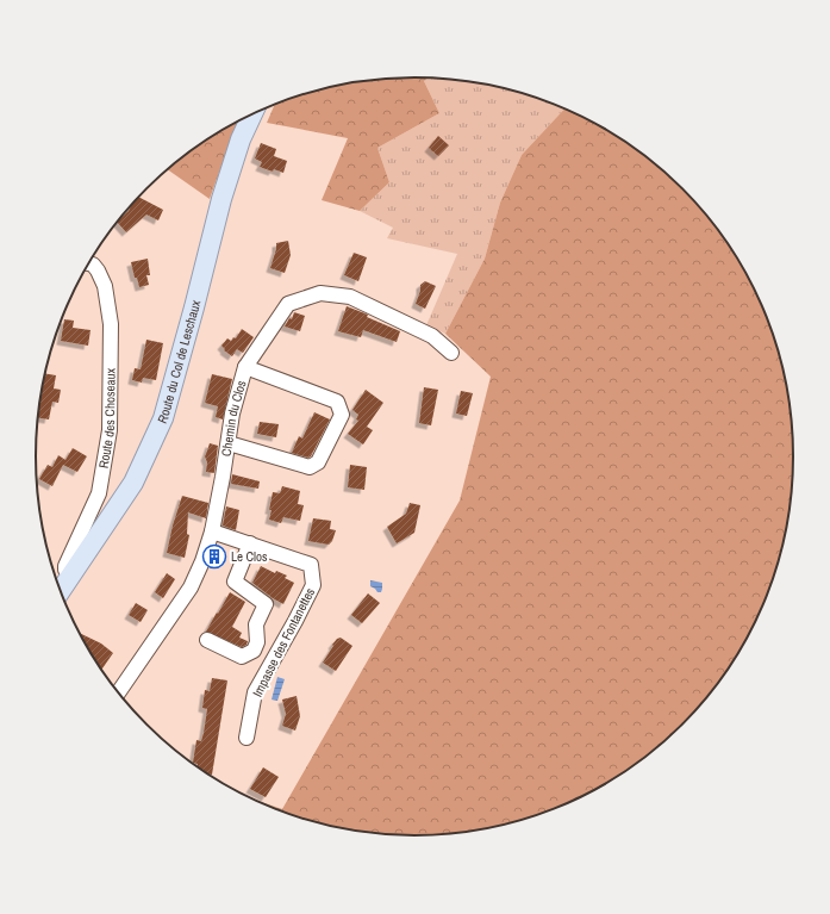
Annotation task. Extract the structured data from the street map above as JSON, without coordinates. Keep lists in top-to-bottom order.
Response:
{
  "streets": {
    "main road": ["Route du Col de Leschaux"],
    "street": ["Route des Choseaux", "Chemin du Clos", "Impasse des Fontanettes"]
  },
  "crossings": [
    ["Route du Col de Leschaux", "Route des Choseaux"],
    ["Chemin du Clos", "Impasse des Fontanettes"]
  ],
  "places": {
    "building": ["Le Clos"]
  }
}
